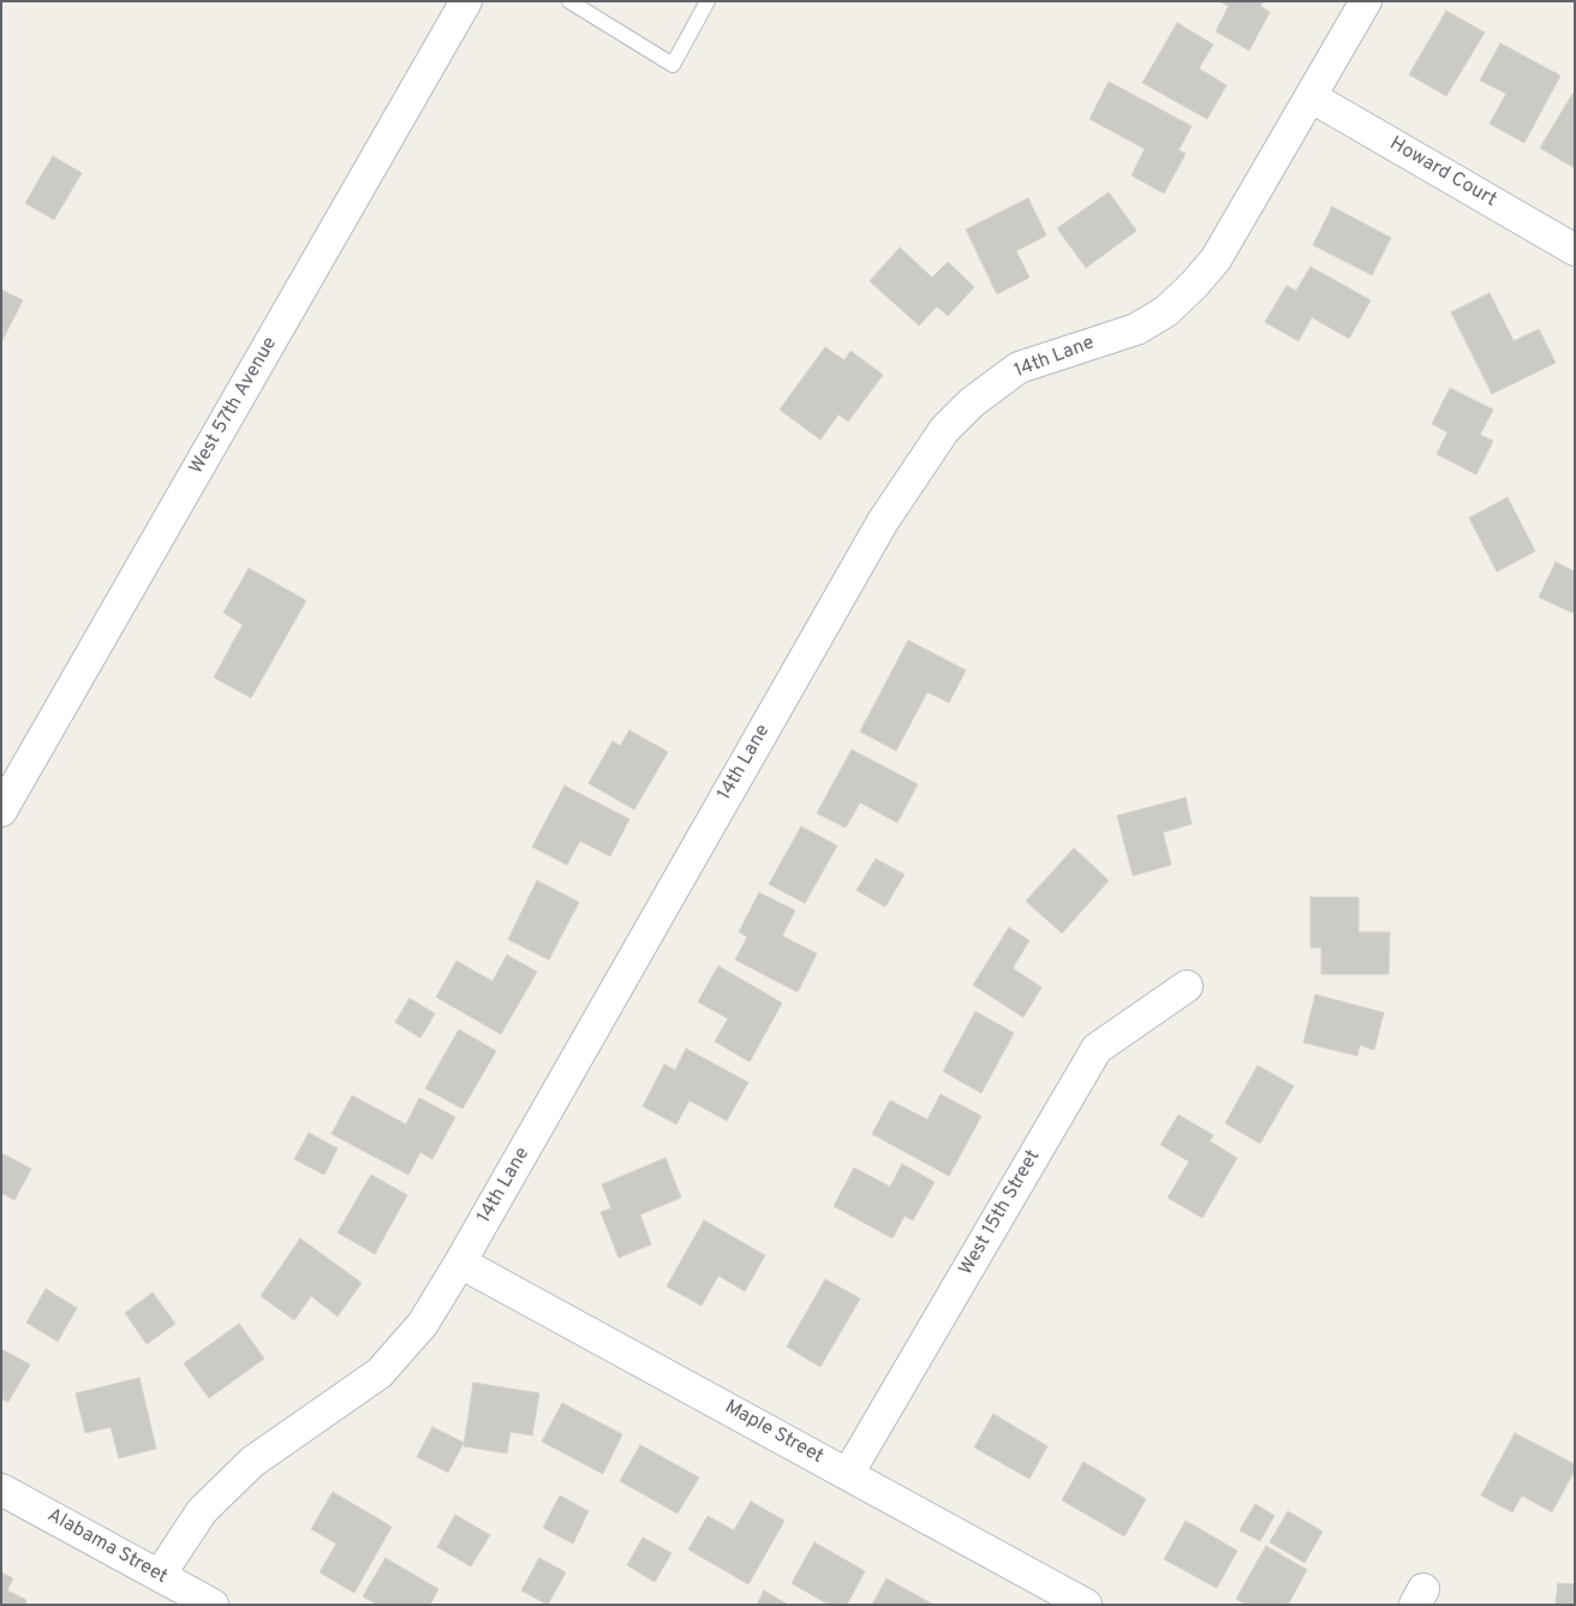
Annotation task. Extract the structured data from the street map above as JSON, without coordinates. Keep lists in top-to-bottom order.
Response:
{
  "streets": {
    "street": [
      "Howard Court",
      "14th Lane",
      "West 57th Avenue",
      "West 15th Street",
      "Maple Street",
      "Alabama Street"
    ]
  },
  "crossings": [
    ["Howard Court", "14th Lane"],
    ["14th Lane", "Maple Street"],
    ["14th Lane", "Alabama Street"],
    ["West 15th Street", "Maple Street"]
  ]
}
